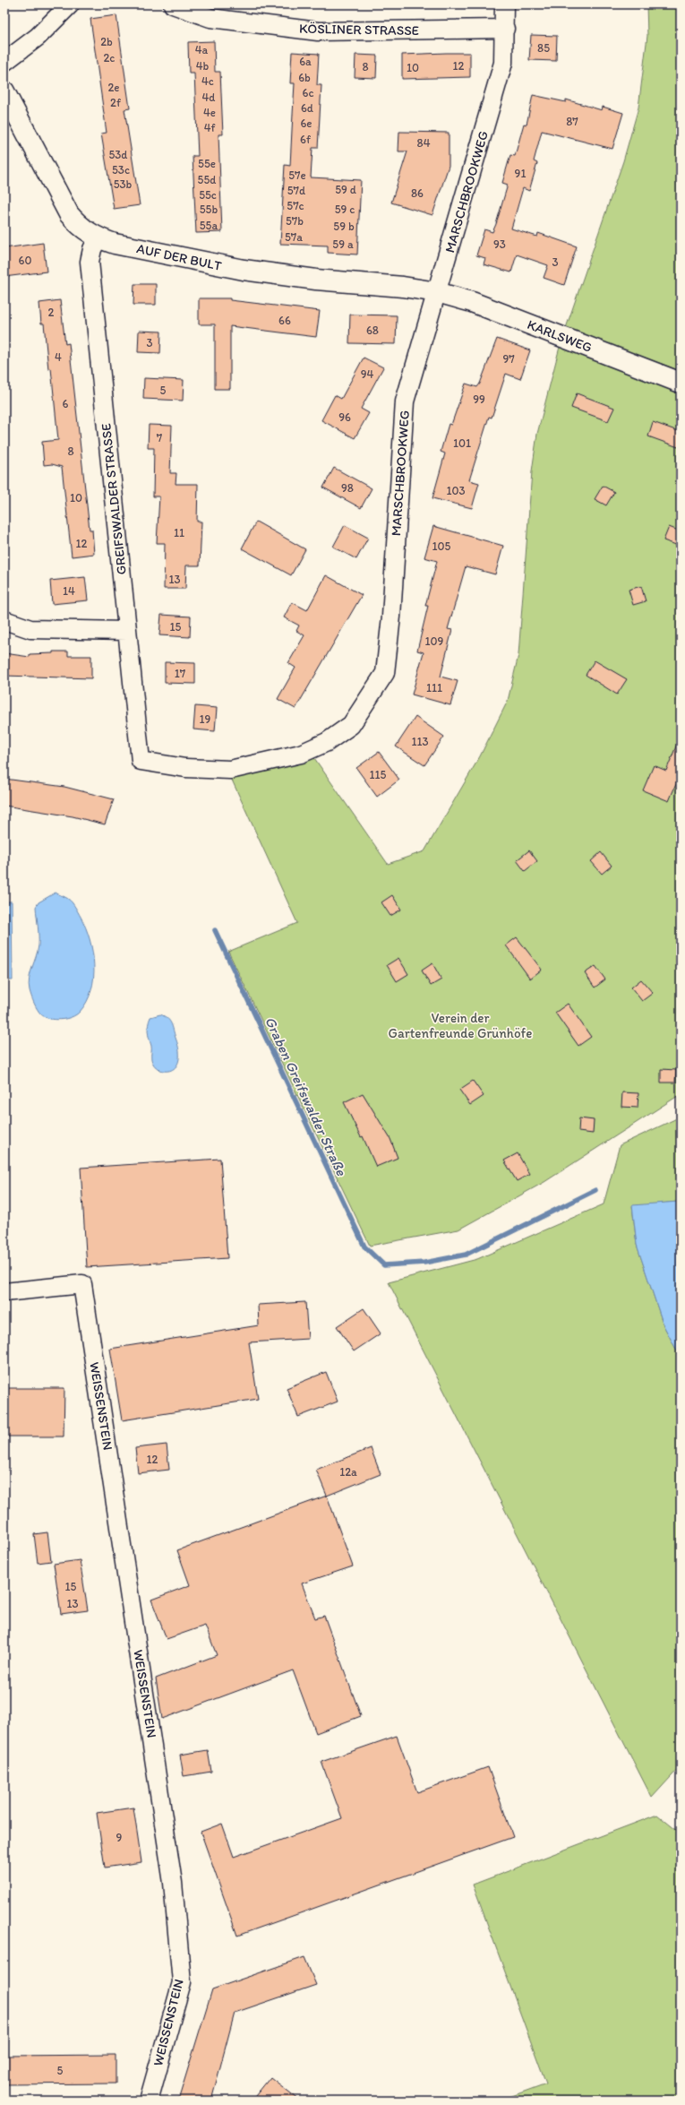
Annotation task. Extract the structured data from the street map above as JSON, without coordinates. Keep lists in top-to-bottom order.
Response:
{
  "streets": {
    "street": [
      "KÖSLINER STRASSE",
      "MARSCHBROOKWEG",
      "AUF DER BULT",
      "KARLSWEG",
      "GREIFSWALDER STRASSE",
      "WEISSENSTEIN"
    ]
  },
  "crossings": [
    ["KÖSLINER STRASSE", "MARSCHBROOKWEG"],
    ["MARSCHBROOKWEG", "AUF DER BULT"],
    ["MARSCHBROOKWEG", "KARLSWEG"],
    ["MARSCHBROOKWEG", "GREIFSWALDER STRASSE"],
    ["AUF DER BULT", "KARLSWEG"],
    ["AUF DER BULT", "GREIFSWALDER STRASSE"]
  ],
  "water": ["Graben Greifswalder Straße"],
  "parks": ["Verein der Gartenfreunde Grünhöfe"],
  "house_numbers": [
    "2b",
    "85",
    "4a",
    "2c",
    "6a",
    "4b",
    "12",
    "8",
    "10",
    "6b",
    "4c",
    "2e",
    "6c",
    "4d",
    "2f",
    "6d",
    "4e",
    "87",
    "6e",
    "4f",
    "6f",
    "84",
    "53d",
    "55e",
    "53c",
    "91",
    "57e",
    "55d",
    "53b",
    "59 d",
    "57d",
    "86",
    "55c",
    "57c",
    "55b",
    "59 c",
    "57b",
    "55a",
    "59 b",
    "57a",
    "59 a",
    "93",
    "60",
    "3",
    "2",
    "66",
    "68",
    "3",
    "4",
    "97",
    "94",
    "5",
    "99",
    "6",
    "96",
    "7",
    "101",
    "8",
    "98",
    "103",
    "10",
    "11",
    "12",
    "105",
    "13",
    "14",
    "15",
    "109",
    "17",
    "111",
    "19",
    "113",
    "115",
    "12",
    "12a",
    "15",
    "13",
    "9",
    "5"
  ]
}
